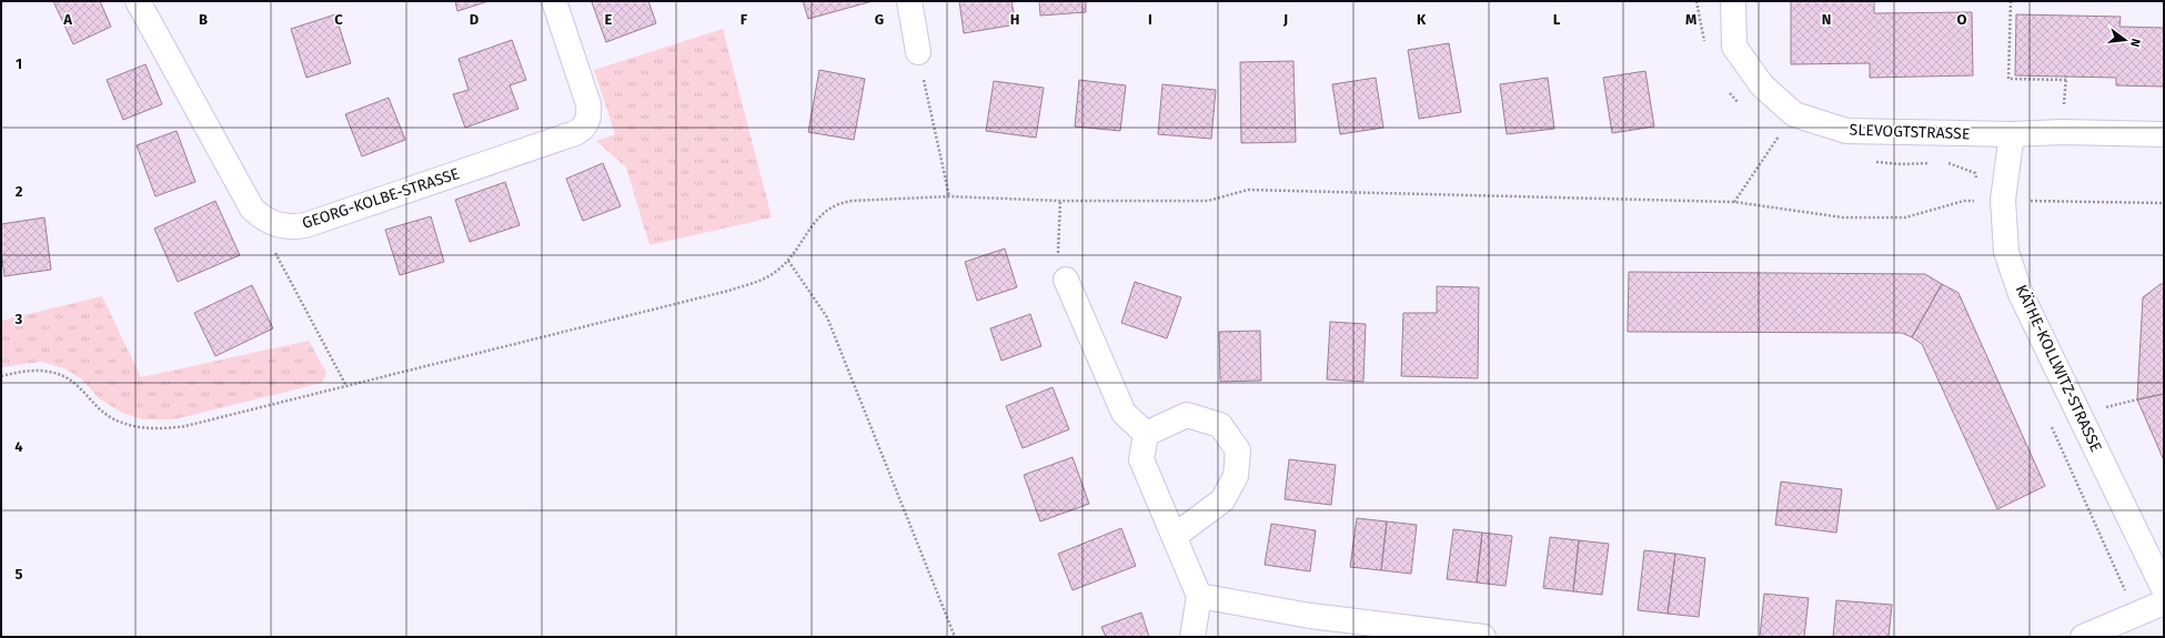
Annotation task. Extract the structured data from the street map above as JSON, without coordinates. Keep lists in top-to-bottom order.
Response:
{
  "streets": {
    "street": ["SLEVOGTSTRASSE", "GEORG-KOLBE-STRASSE", "KÄTHE-KOLLWITZ-STRASSE"]
  },
  "crossings": [
    ["SLEVOGTSTRASSE", "KÄTHE-KOLLWITZ-STRASSE"]
  ],
  "north": "right",
  "grid": {
    "columns": [
      "A",
      "B",
      "C",
      "D",
      "E",
      "F",
      "G",
      "H",
      "I",
      "J",
      "K",
      "L",
      "M",
      "N",
      "O"
    ],
    "rows": [
      "1",
      "2",
      "3",
      "4",
      "5"
    ]
  }
}
